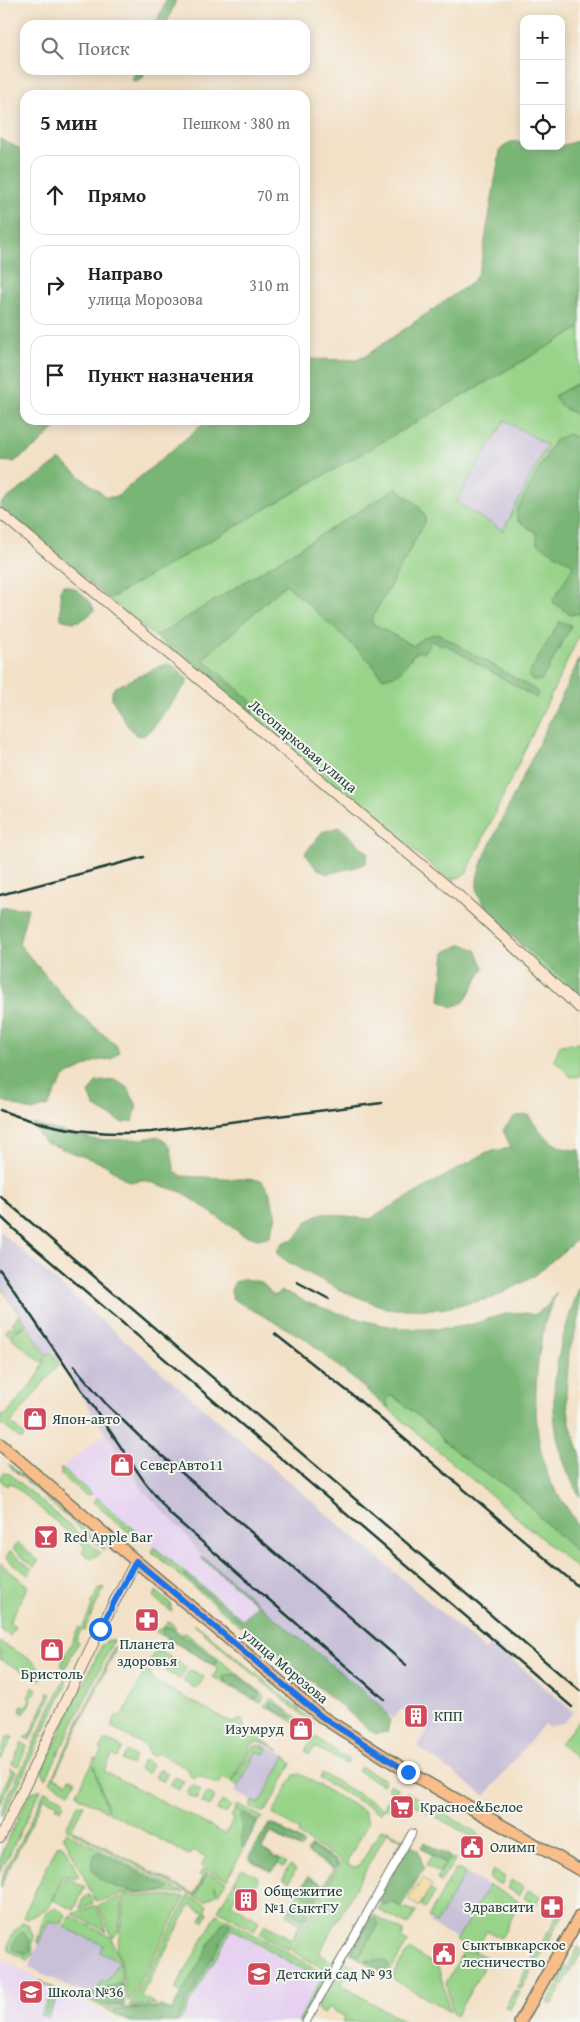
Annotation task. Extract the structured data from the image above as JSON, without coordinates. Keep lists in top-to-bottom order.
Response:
{
  "streets": {
    "main road": ["улица Морозова"],
    "street": ["Лесопарковая улица"]
  },
  "places": {
    "shop": [
      "Япон-авто",
      "СеверАвто11",
      "Бристоль",
      "Изумруд"
    ],
    "bar": ["Red Apple Bar"],
    "pharmacy": ["Планета здоровья", "Здравсити"],
    "building": ["КПП", "Общежитие №1 СыктГУ"],
    "supermarket": ["Красное&Белое"],
    "public building": ["Олимп", "Сыктывкарское лесничество"],
    "school or university": ["Детский сад № 93", "Школа №36"]
  },
  "page": {
    "map_buttons": ["+", "−"],
    "search": "Поиск",
    "heading": ["5 мин", "Пешком · 380 m"],
    "list": [
      ["Прямо", "70 m"],
      ["Направо", "улица Морозова", "310 m"],
      "Пункт назначения"
    ]
  }
}
